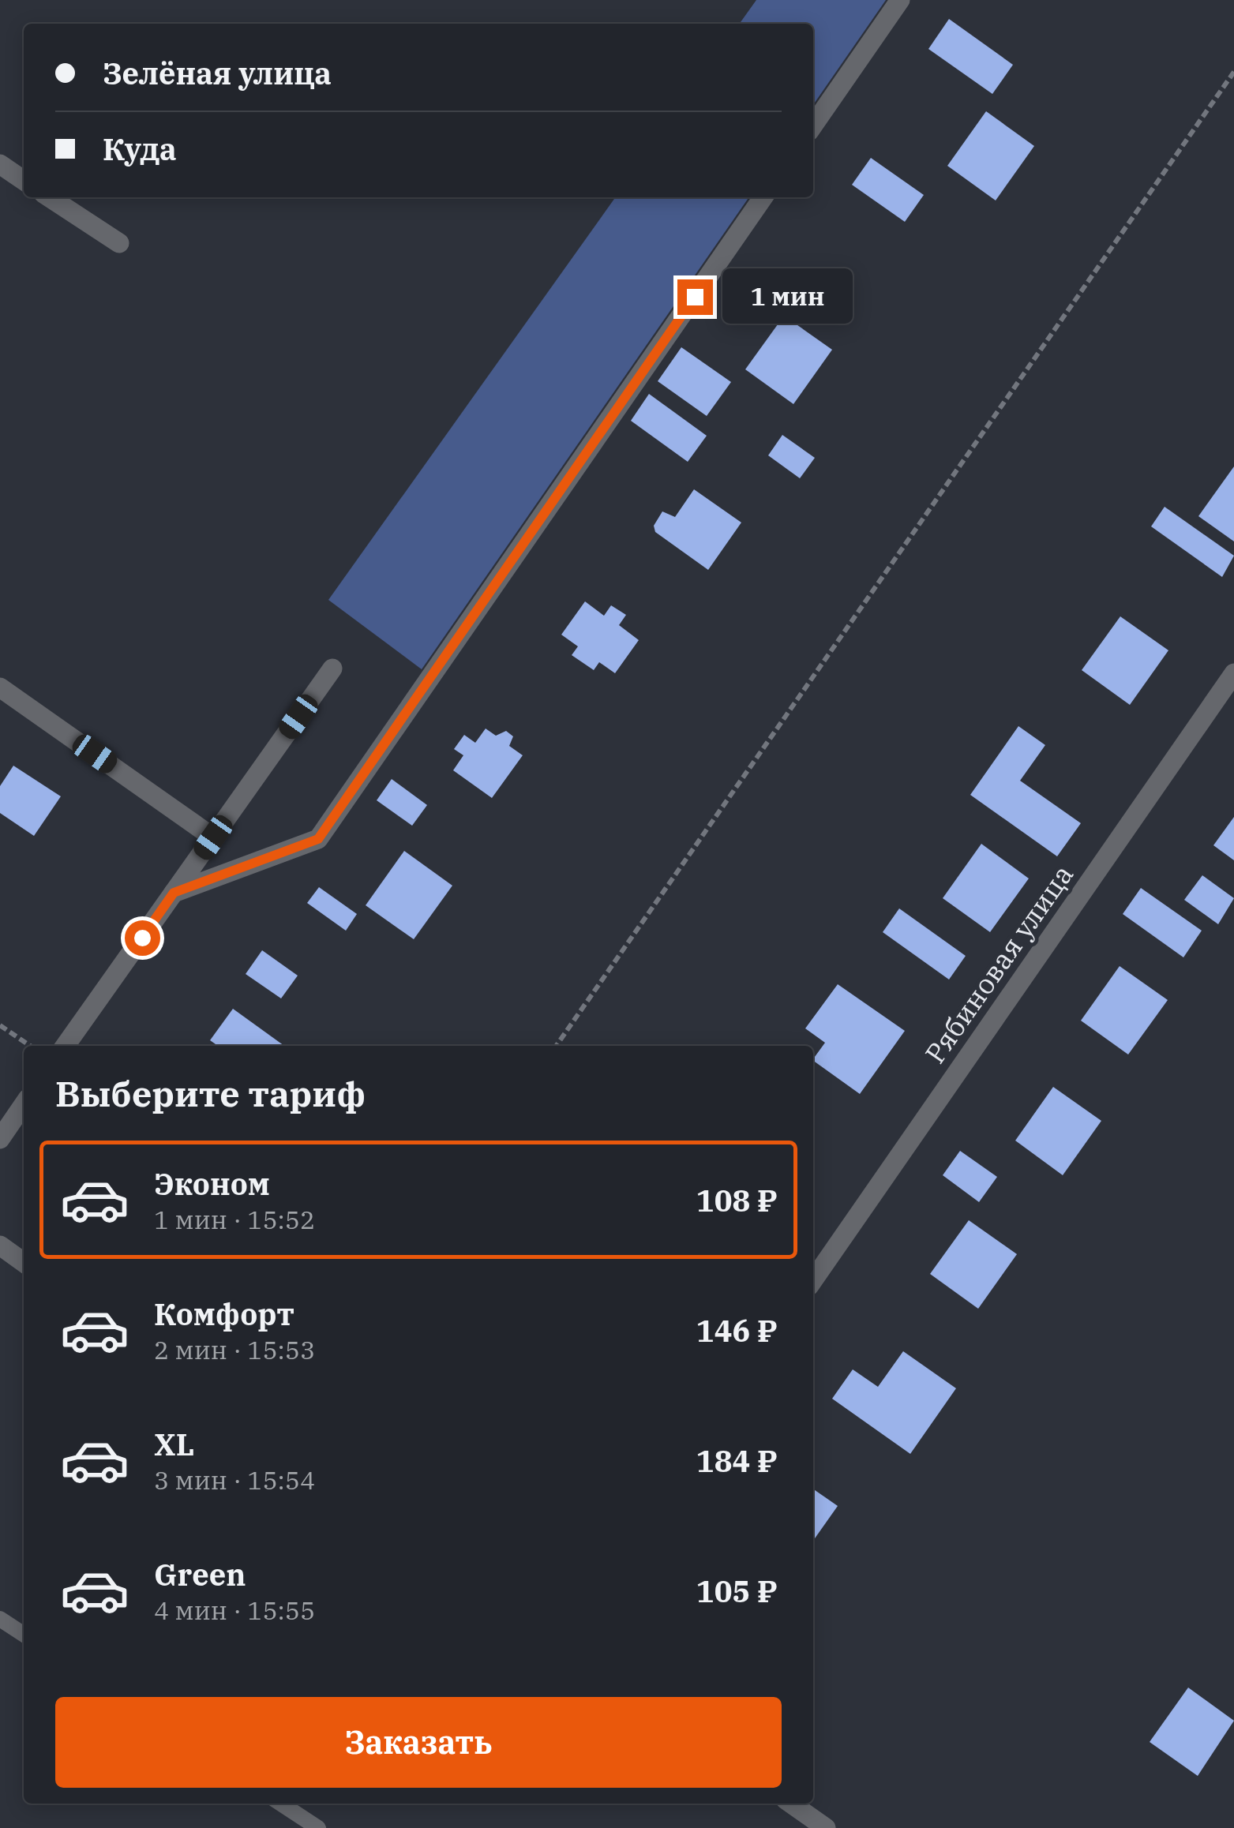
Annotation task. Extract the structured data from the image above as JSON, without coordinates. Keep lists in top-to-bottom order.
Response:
{
  "streets": {
    "street": ["Рябиновая улица"]
  },
  "page": {
    "banner": ["Зелёная улица", "Куда"],
    "bubble": "1 мин",
    "heading": "Выберите тариф",
    "list": [
      {
        "name": "Эконом",
        "note": "1 мин · 15:52",
        "value": "108 ₽"
      },
      {
        "name": "Комфорт",
        "note": "2 мин · 15:53",
        "value": "146 ₽"
      },
      {
        "name": "XL",
        "note": "3 мин · 15:54",
        "value": "184 ₽"
      },
      {
        "name": "Green",
        "note": "4 мин · 15:55",
        "value": "105 ₽"
      }
    ],
    "buttons": "Заказать"
  }
}
